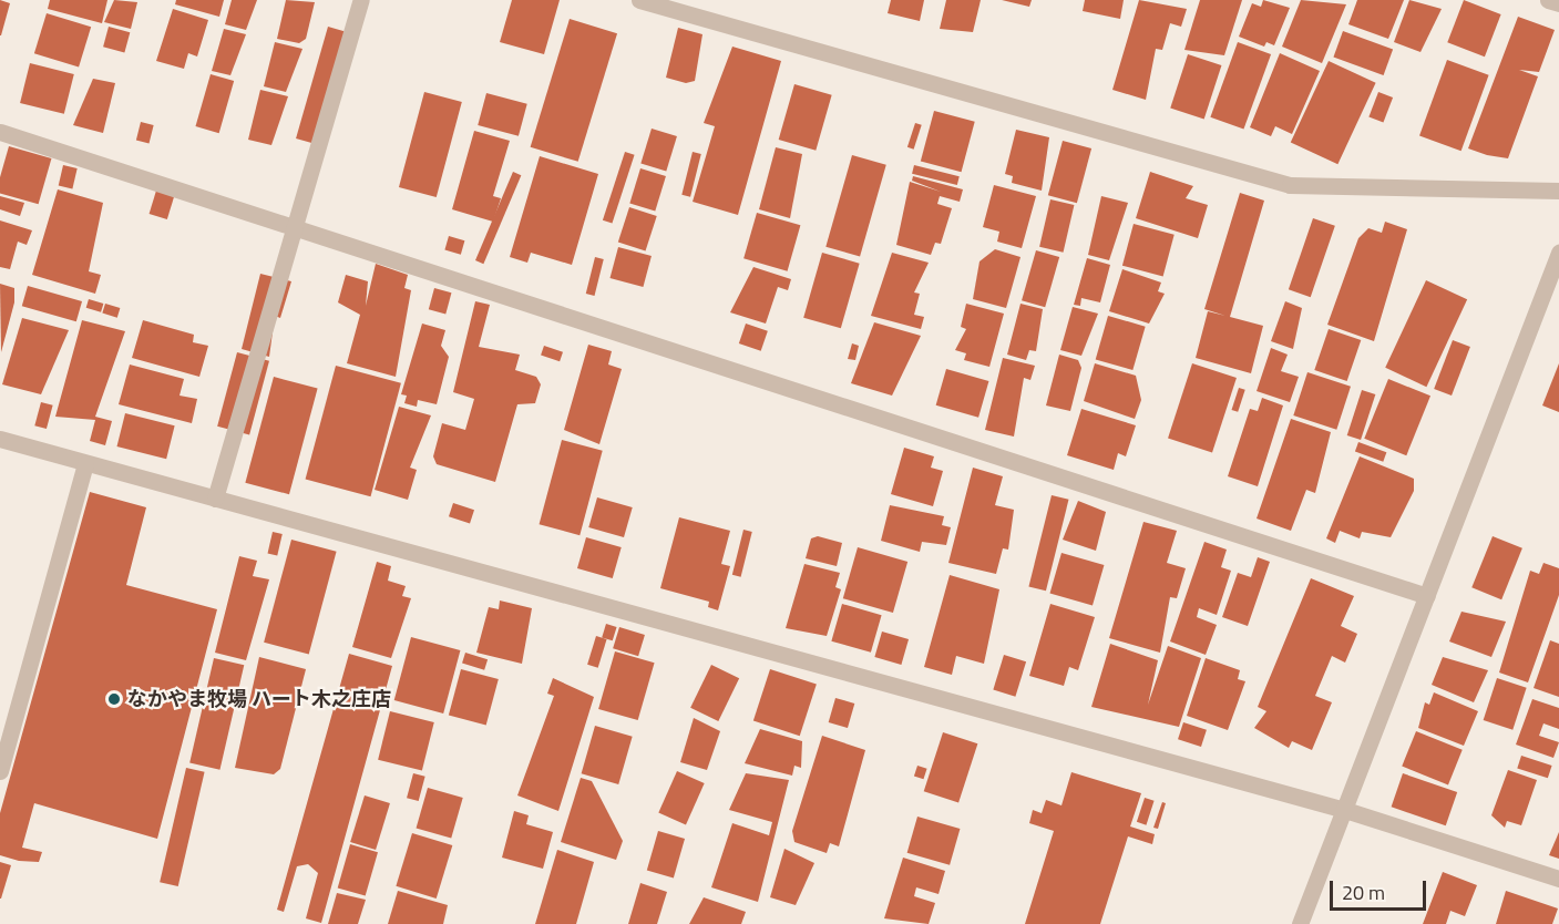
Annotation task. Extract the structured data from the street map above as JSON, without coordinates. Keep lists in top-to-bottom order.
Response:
{
  "places": ["なかやま牧場 ハート木之庄店"],
  "scale_bar": "20 m"
}
